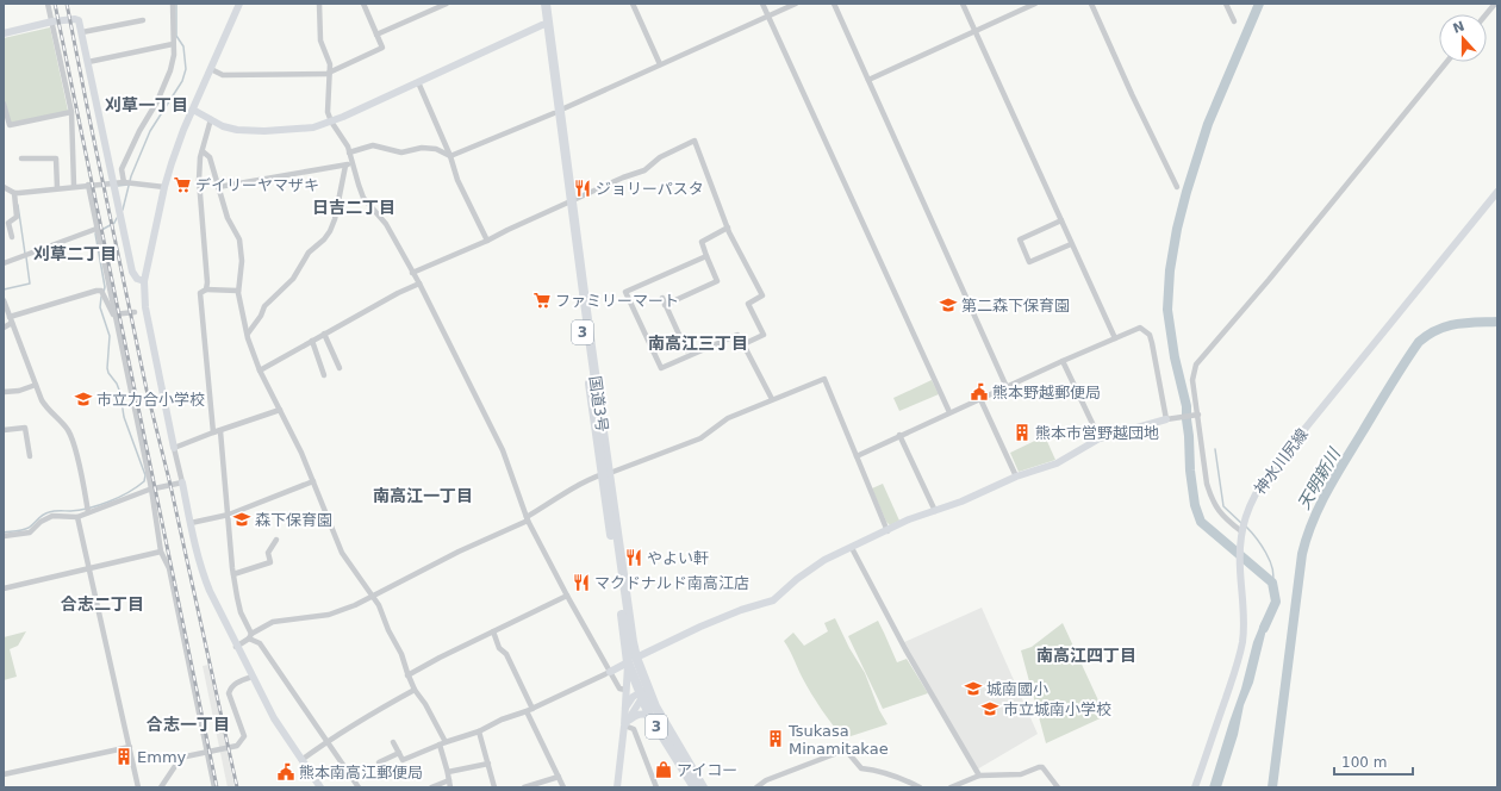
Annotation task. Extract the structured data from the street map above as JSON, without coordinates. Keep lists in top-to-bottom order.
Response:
{
  "streets": {
    "highway": ["3", "国道3号"],
    "street": ["神水川尻線"]
  },
  "districts": [
    "刈草一丁目",
    "日吉二丁目",
    "刈草二丁目",
    "南高江三丁目",
    "南高江一丁目",
    "合志二丁目",
    "南高江四丁目",
    "合志一丁目"
  ],
  "water": ["天明新川"],
  "places": {
    "supermarket": ["デイリーヤマザキ", "ファミリーマート"],
    "restaurant": ["ジョリーパスタ", "やよい軒", "マクドナルド南高江店"],
    "school or university": [
      "第二森下保育園",
      "市立力合小学校",
      "森下保育園",
      "城南國小",
      "市立城南小学校"
    ],
    "public building": ["熊本野越郵便局", "熊本南高江郵便局"],
    "building": ["熊本市営野越団地", "Tsukasa Minamitakae", "Emmy"],
    "shop": ["アイコー"]
  },
  "scale_bar": "100 m",
  "north": "top"
}
